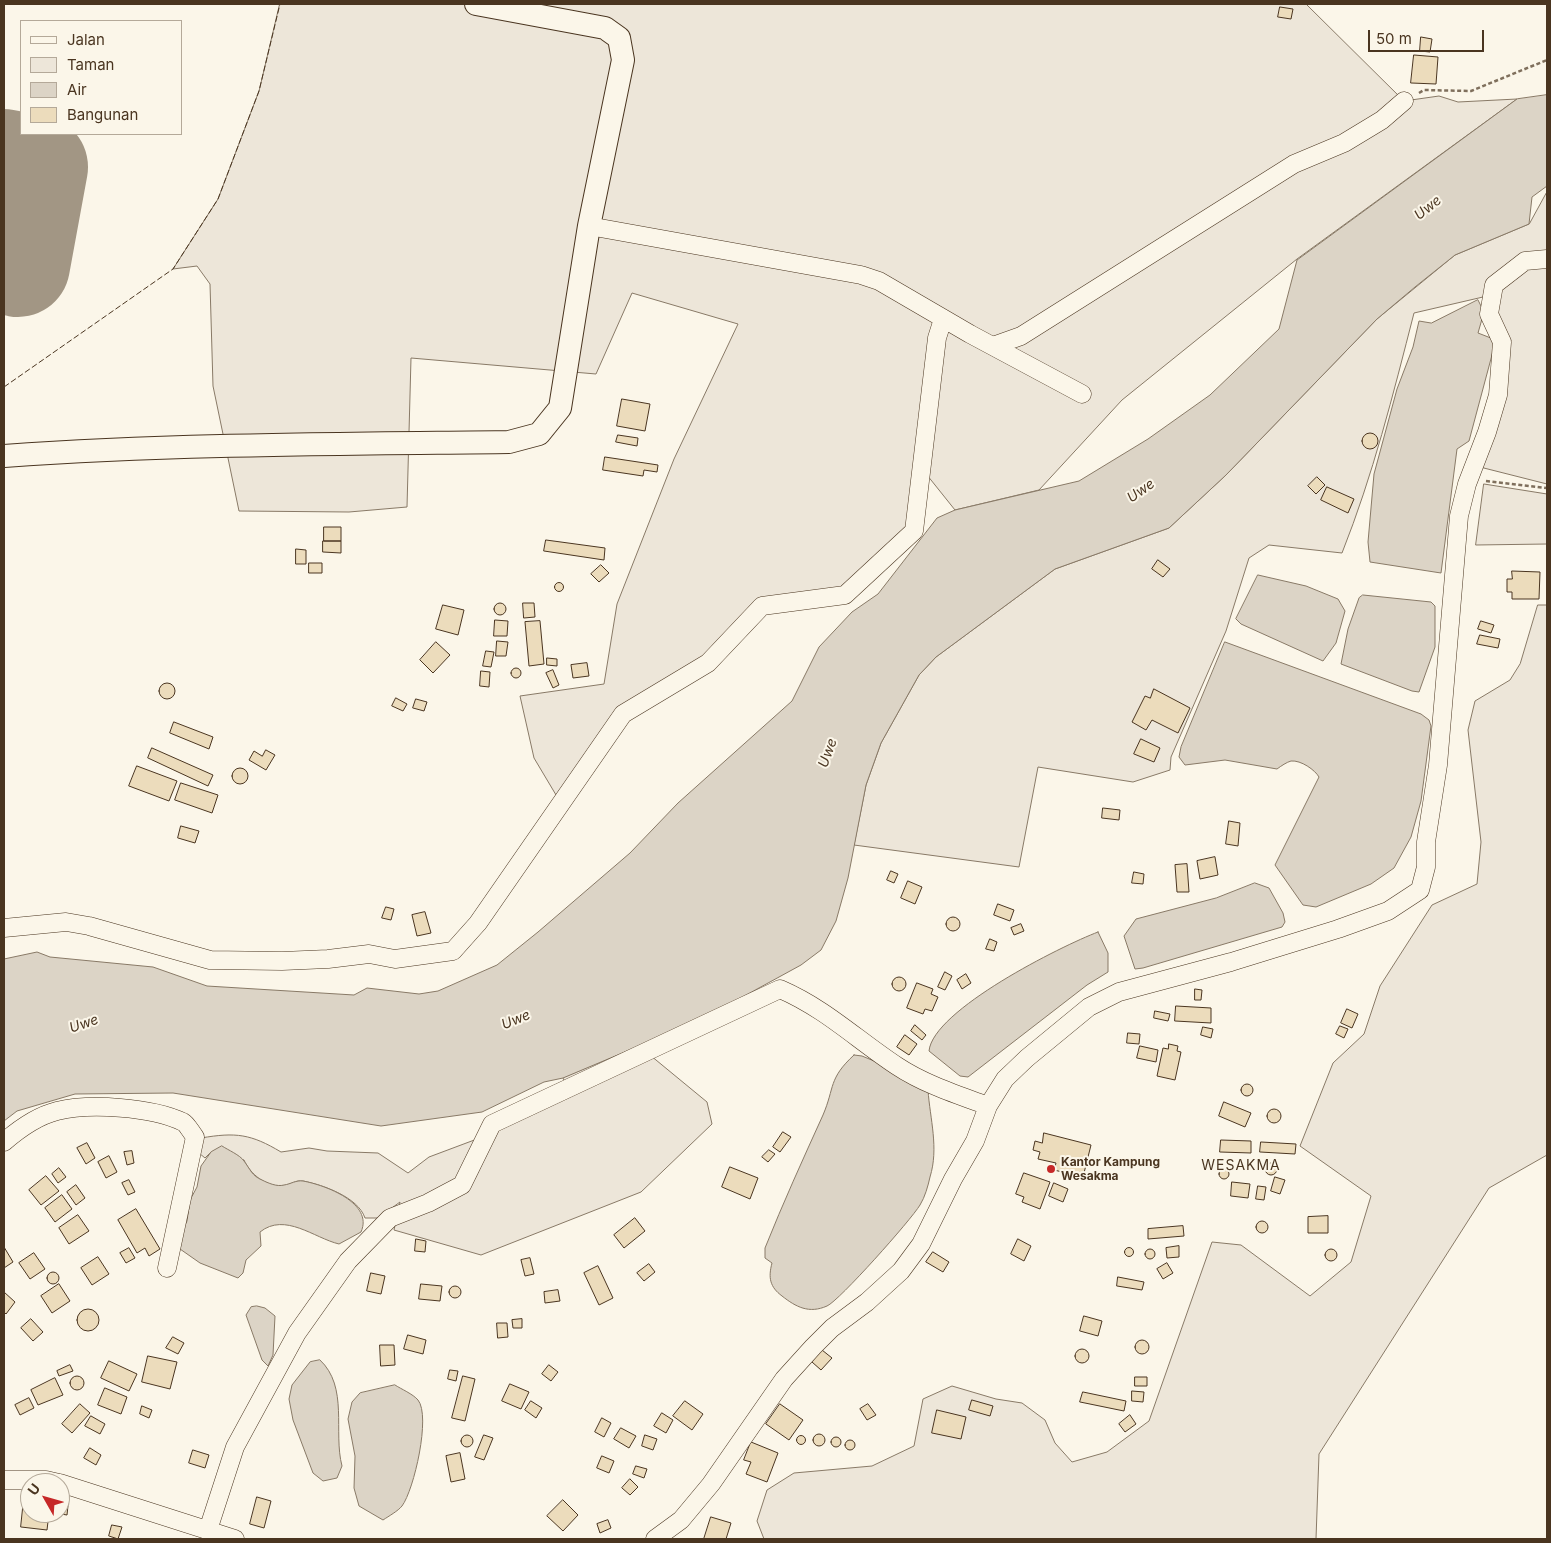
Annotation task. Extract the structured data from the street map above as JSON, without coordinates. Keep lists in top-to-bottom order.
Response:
{
  "districts": ["WESAKMA"],
  "water": ["Uwe"],
  "places": ["Kantor Kampung Wesakma"],
  "legend": [
    "Jalan",
    "Taman",
    "Air",
    "Bangunan"
  ],
  "scale_bar": "50 m",
  "north": "top left"
}
